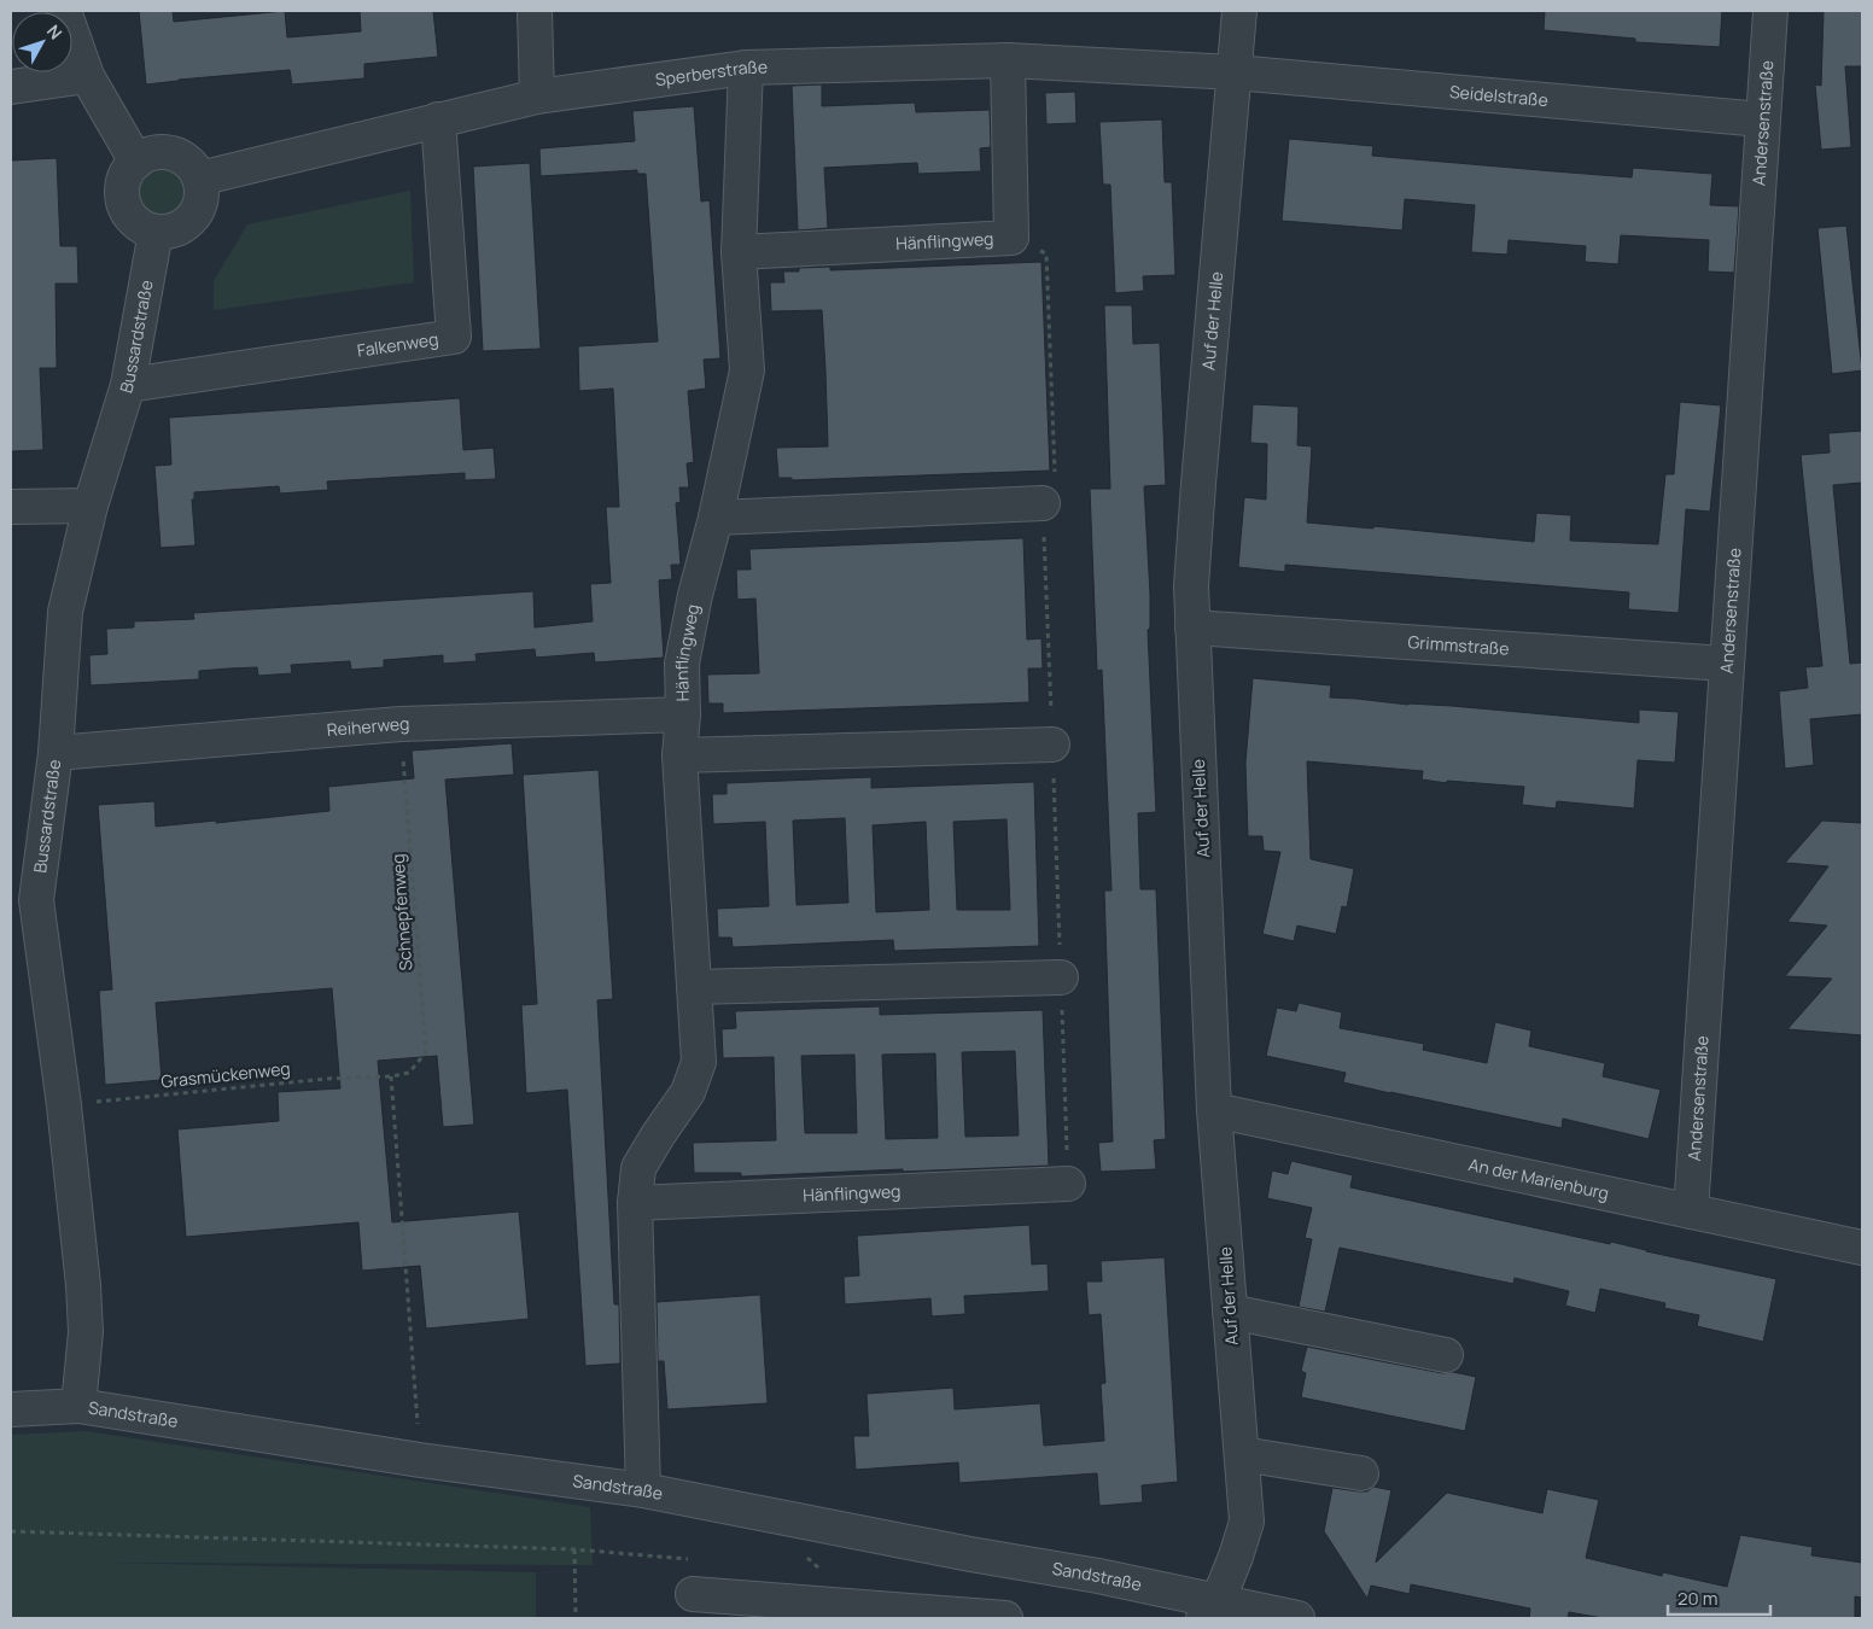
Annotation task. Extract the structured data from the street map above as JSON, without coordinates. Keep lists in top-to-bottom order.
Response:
{
  "streets": {
    "street": [
      "Sperberstraße",
      "Seidelstraße",
      "Andersenstraße",
      "Hänflingweg",
      "Auf der Helle",
      "Bussardstraße",
      "Falkenweg",
      "Grimmstraße",
      "Reiherweg",
      "An der Marienburg",
      "Sandstraße"
    ],
    "path": ["Schnepfenweg", "Grasmückenweg"]
  },
  "crossings": [
    ["Sperberstraße", "Seidelstraße"],
    ["Sperberstraße", "Hänflingweg"],
    ["Sperberstraße", "Auf der Helle"],
    ["Sperberstraße", "Bussardstraße"],
    ["Sperberstraße", "Falkenweg"],
    ["Seidelstraße", "Andersenstraße"],
    ["Seidelstraße", "Auf der Helle"],
    ["Andersenstraße", "Grimmstraße"],
    ["Andersenstraße", "An der Marienburg"],
    ["Hänflingweg", "Reiherweg"],
    ["Hänflingweg", "Sandstraße"],
    ["Auf der Helle", "Grimmstraße"],
    ["Auf der Helle", "An der Marienburg"],
    ["Auf der Helle", "Sandstraße"],
    ["Bussardstraße", "Falkenweg"],
    ["Bussardstraße", "Reiherweg"],
    ["Bussardstraße", "Grasmückenweg"],
    ["Bussardstraße", "Sandstraße"],
    ["Reiherweg", "Schnepfenweg"],
    ["Schnepfenweg", "Grasmückenweg"]
  ],
  "scale_bar": "20 m",
  "north": "top right"
}
